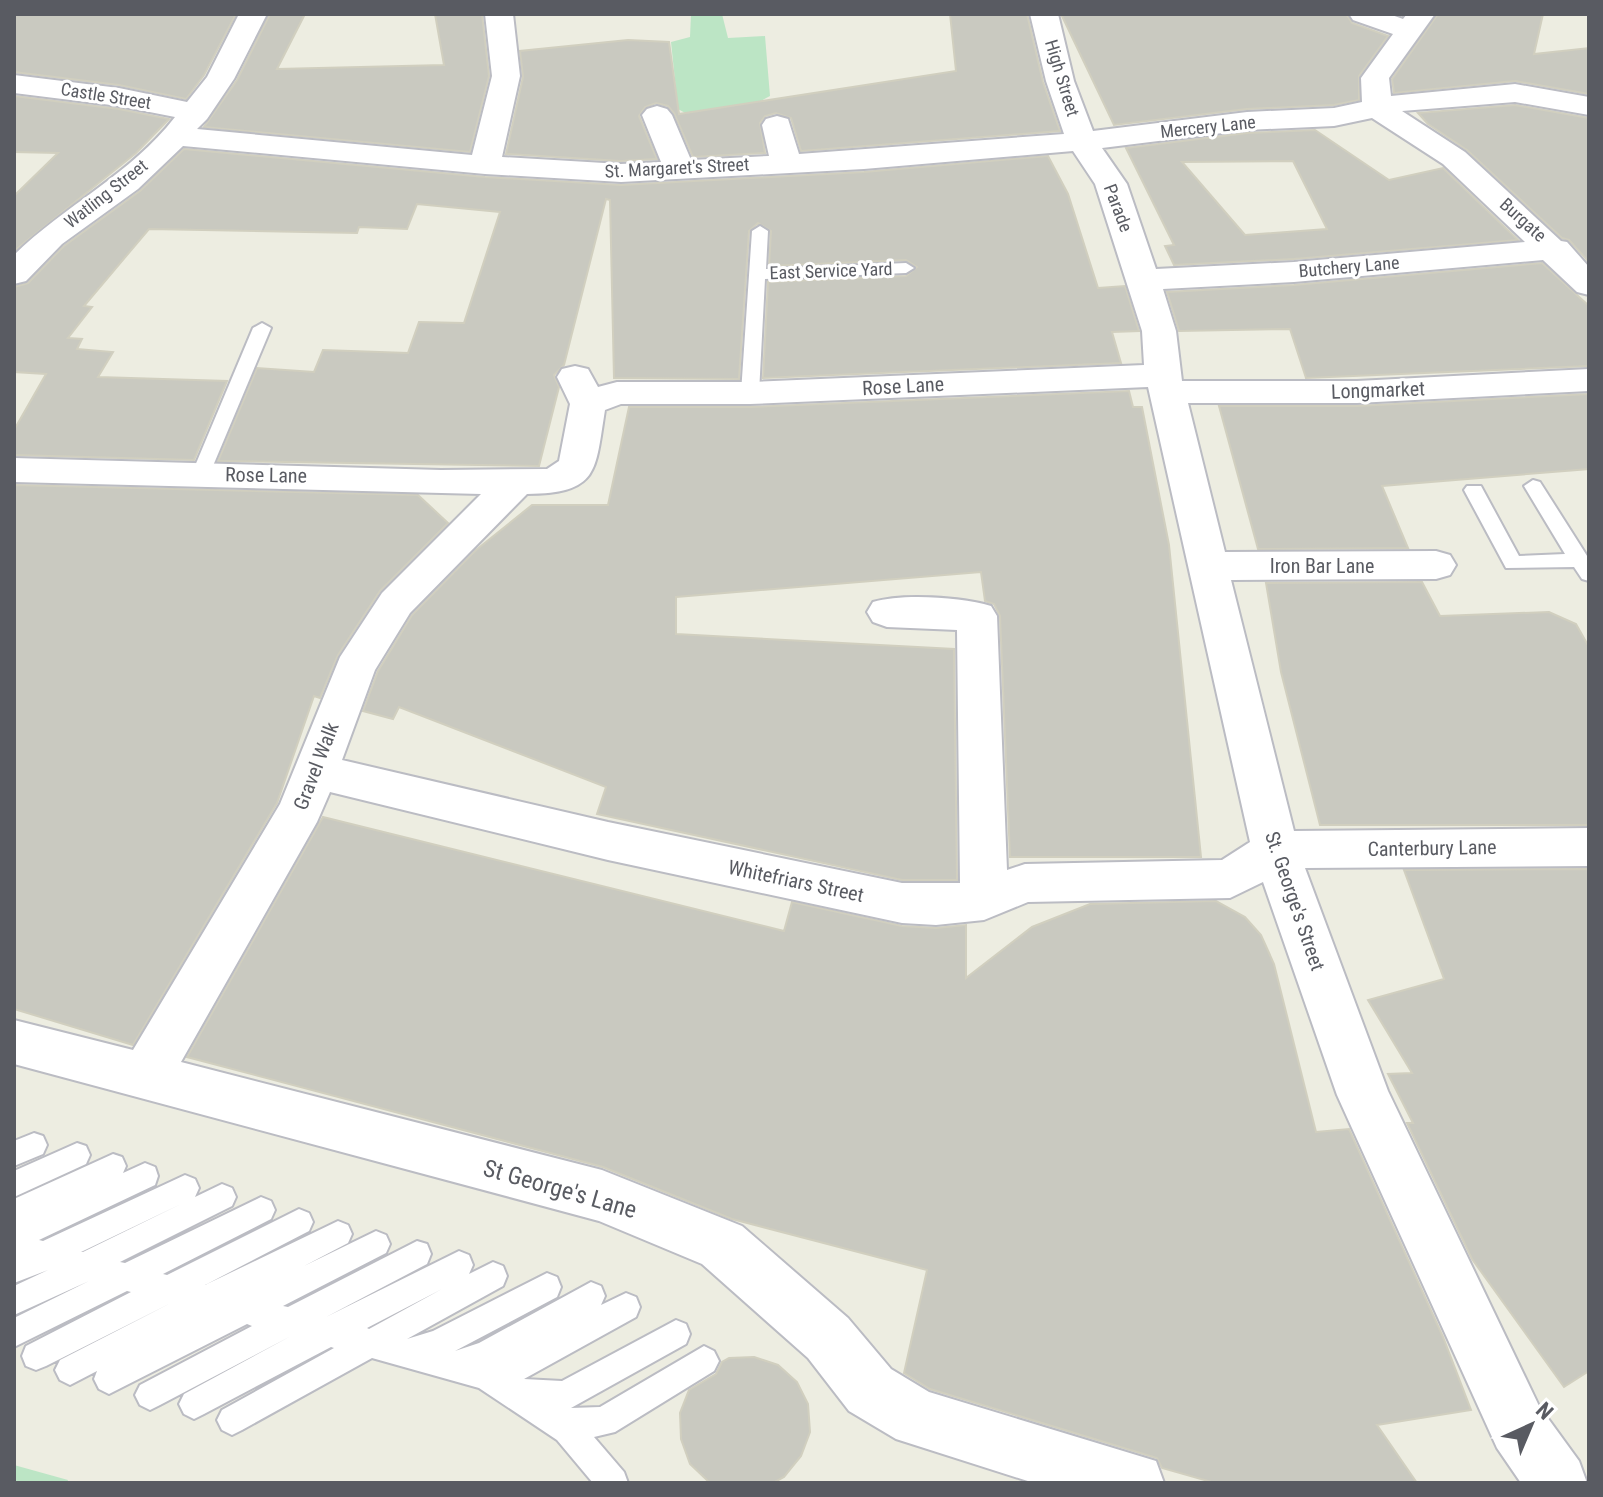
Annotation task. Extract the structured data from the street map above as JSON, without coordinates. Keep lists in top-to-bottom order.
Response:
{
  "streets": {
    "street": [
      "High Street",
      "Castle Street",
      "Mercery Lane",
      "St. Margaret's Street",
      "Watling Street",
      "Parade",
      "Burgate",
      "Butchery Lane",
      "Rose Lane",
      "Longmarket",
      "Iron Bar Lane",
      "Gravel Walk",
      "Canterbury Lane",
      "Whitefriars Street",
      "St. George's Street",
      "St George's Lane"
    ],
    "lane": ["East Service Yard"]
  },
  "crossings": [
    ["High Street", "Mercery Lane"],
    ["High Street", "St. Margaret's Street"],
    ["High Street", "Parade"],
    ["Castle Street", "St. Margaret's Street"],
    ["Castle Street", "Watling Street"],
    ["Mercery Lane", "St. Margaret's Street"],
    ["Mercery Lane", "Parade"],
    ["Mercery Lane", "Burgate"],
    ["St. Margaret's Street", "Watling Street"],
    ["St. Margaret's Street", "Parade"],
    ["Parade", "Butchery Lane"],
    ["Parade", "St. George's Street"],
    ["Burgate", "Butchery Lane"],
    ["Butchery Lane", "St. George's Street"],
    ["East Service Yard", "Rose Lane"],
    ["Rose Lane", "Longmarket"],
    ["Rose Lane", "Gravel Walk"],
    ["Rose Lane", "St. George's Street"],
    ["Longmarket", "St. George's Street"],
    ["Iron Bar Lane", "St. George's Street"],
    ["Gravel Walk", "Whitefriars Street"],
    ["Gravel Walk", "St George's Lane"],
    ["Canterbury Lane", "Whitefriars Street"],
    ["Canterbury Lane", "St. George's Street"],
    ["Whitefriars Street", "St. George's Street"]
  ],
  "north": "top right"
}
